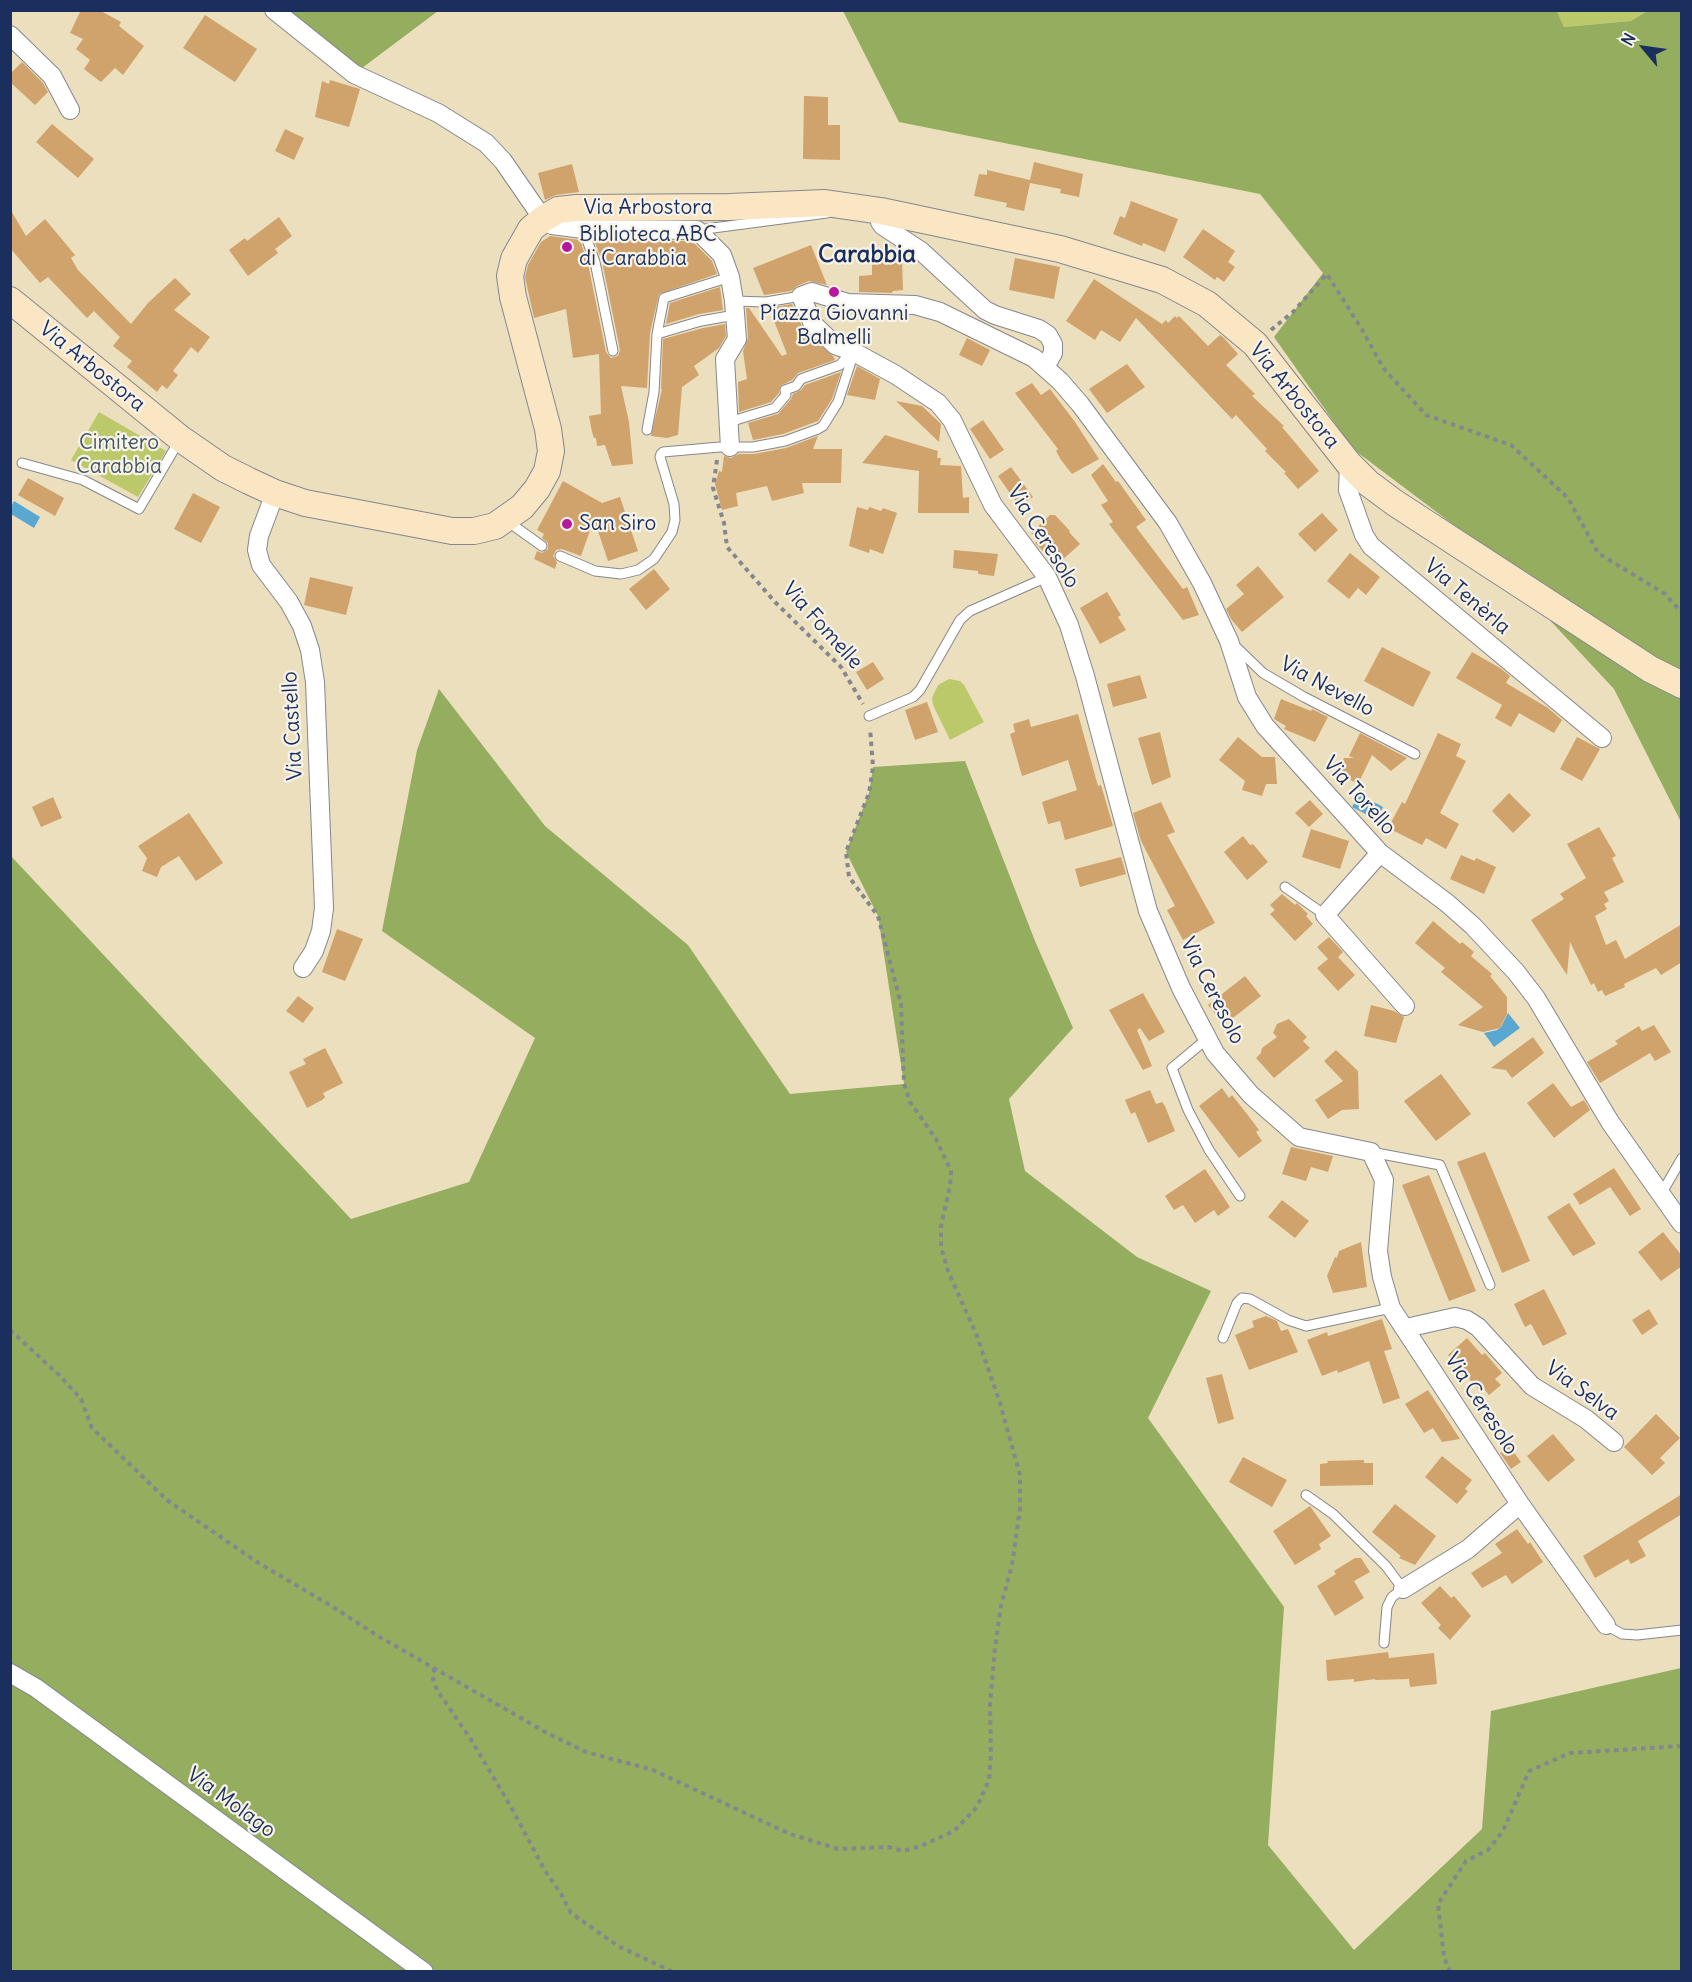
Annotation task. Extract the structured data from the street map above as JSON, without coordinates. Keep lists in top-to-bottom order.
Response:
{
  "streets": {
    "street": [
      "Via Arbostora",
      "Via Ceresolo",
      "Via Tenèrla",
      "Via Castello",
      "Via Torello",
      "Via Selva",
      "Via Molago"
    ],
    "lane": ["Via Nevello"],
    "path": ["Via Fomelle"]
  },
  "crossings": [
    ["Via Arbostora", "Via Tenèrla"],
    ["Via Arbostora", "Via Castello"],
    ["Via Ceresolo", "Via Torello"],
    ["Via Ceresolo", "Via Selva"],
    ["Via Nevello", "Via Torello"]
  ],
  "districts": ["Carabbia"],
  "parks": ["Cimitero Carabbia"],
  "places": ["Biblioteca ABC di Carabbia", "Piazza Giovanni Balmelli", "San Siro"],
  "north": "top left"
}
